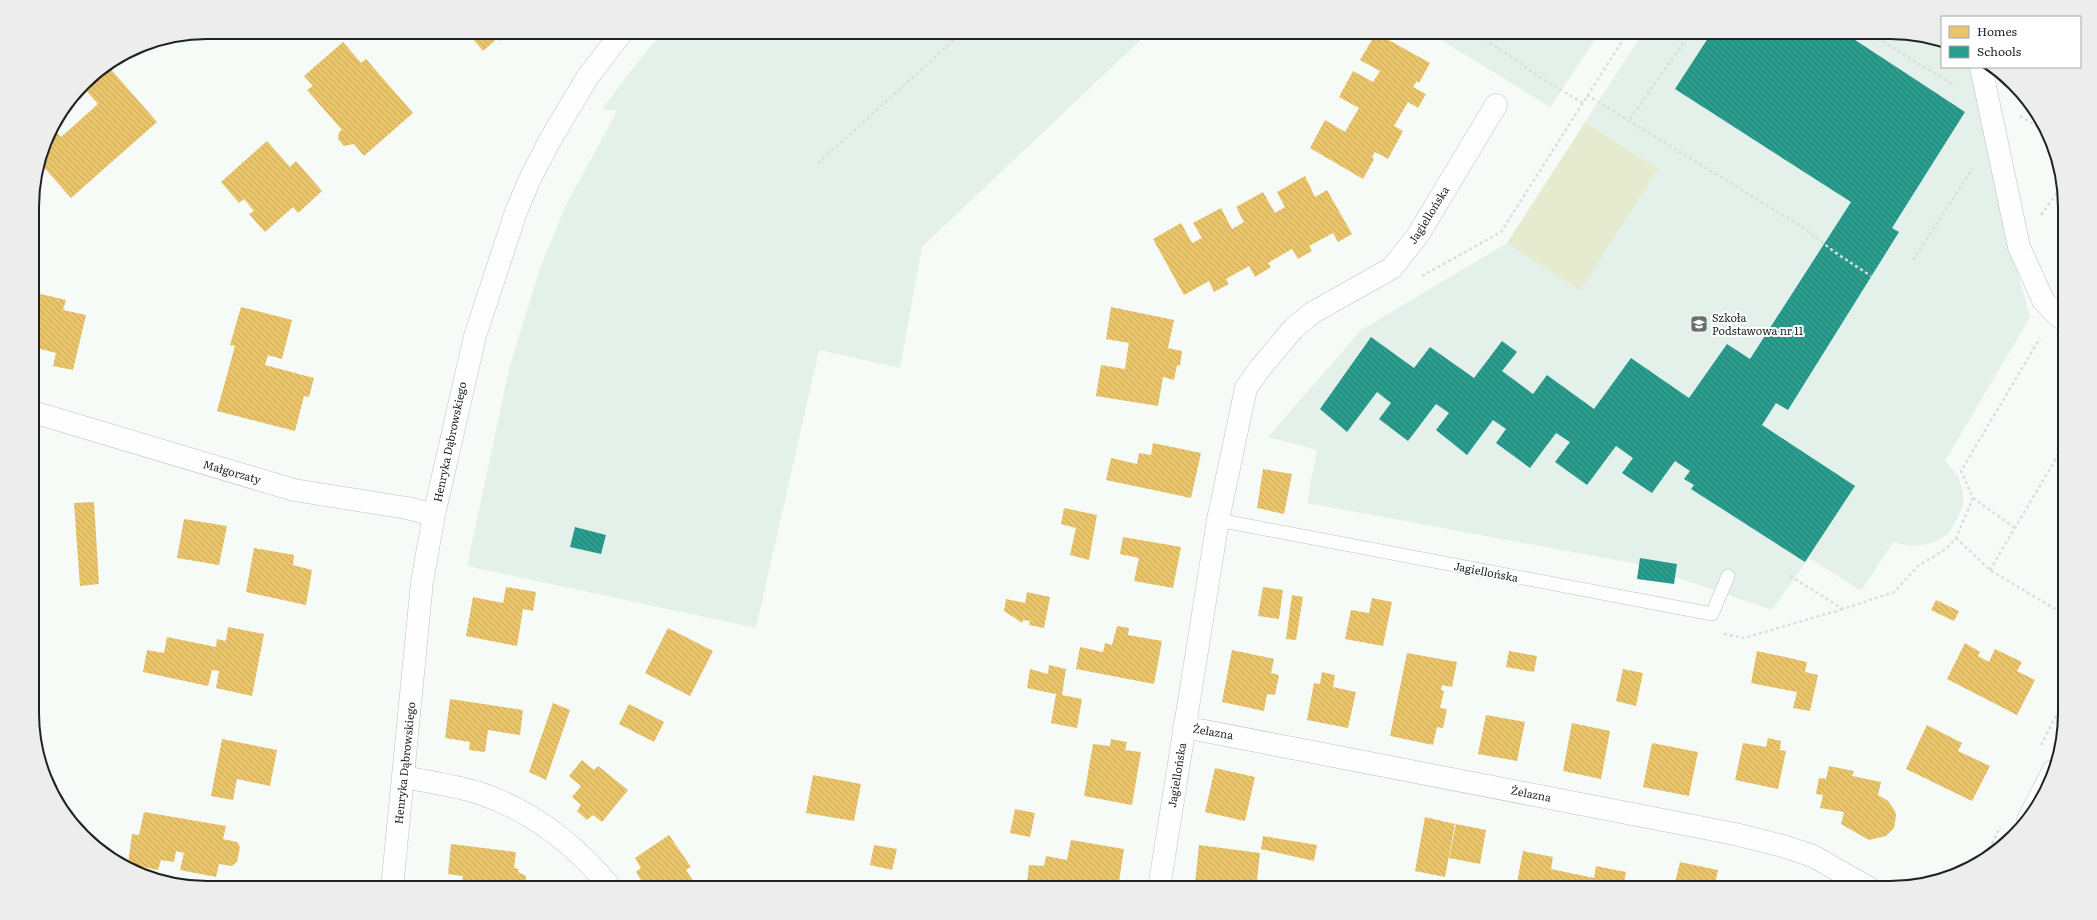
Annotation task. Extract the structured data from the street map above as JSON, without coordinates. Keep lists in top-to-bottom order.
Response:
{
  "streets": {
    "street": [
      "Jagiellońska",
      "Henryka Dąbrowskiego",
      "Małgorzaty",
      "Żelazna"
    ]
  },
  "crossings": [
    ["Jagiellońska", "Żelazna"],
    ["Henryka Dąbrowskiego", "Małgorzaty"]
  ],
  "places": {
    "school or university": ["Szkoła Podstawowa nr 11"]
  },
  "legend": ["Homes", "Schools"]
}
